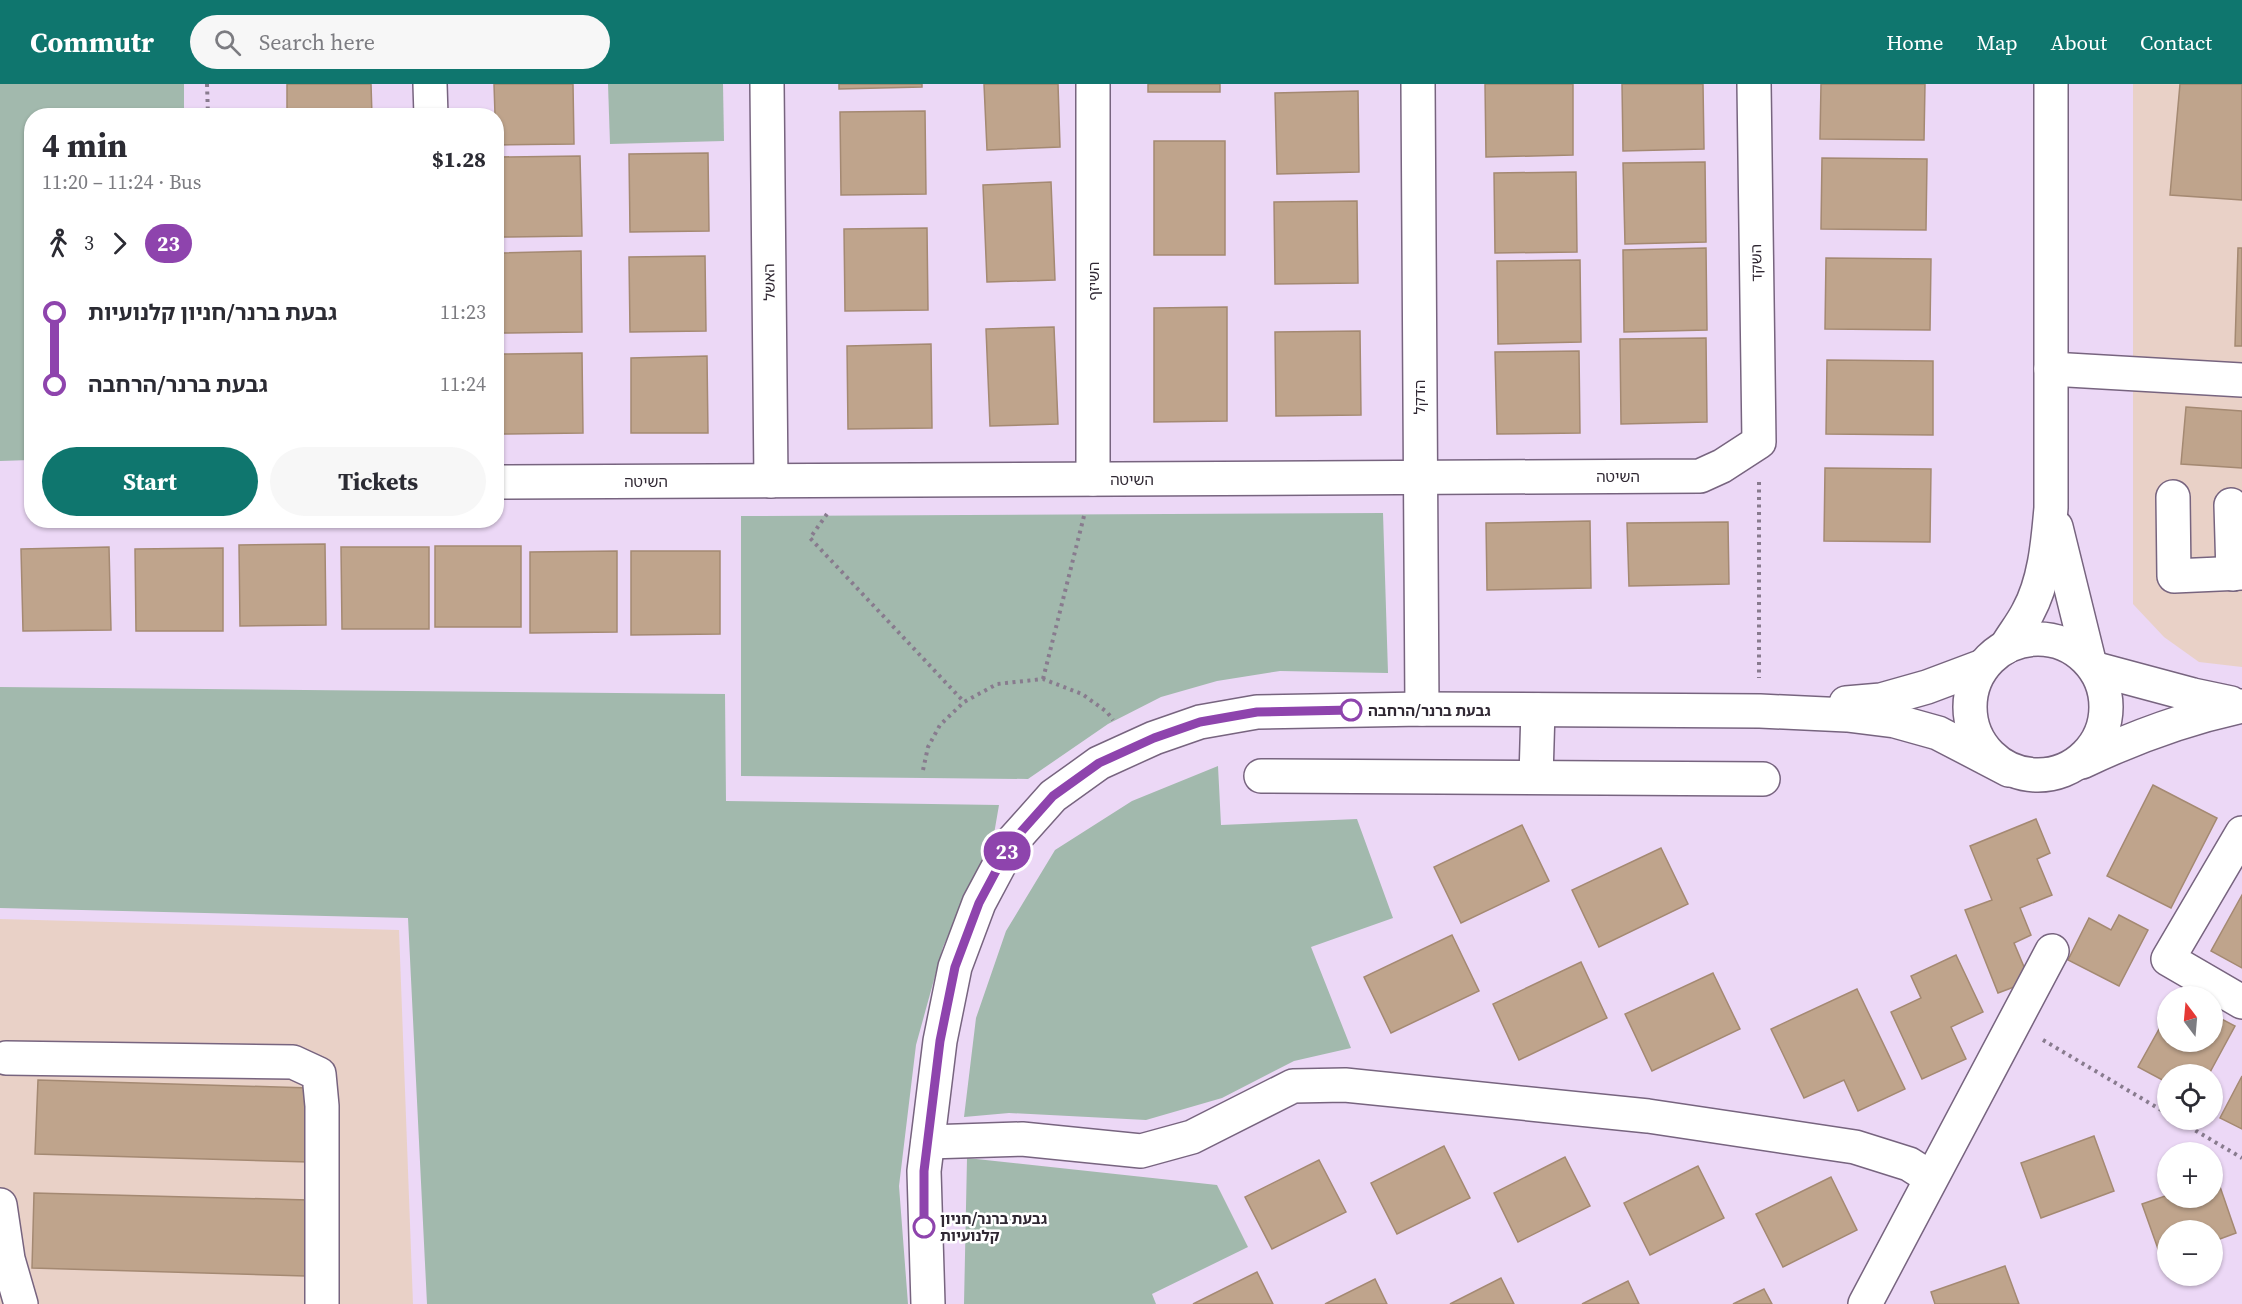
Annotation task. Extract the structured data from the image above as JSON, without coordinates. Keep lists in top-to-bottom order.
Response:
{
  "streets": {
    "street": [
      "השקד",
      "השיזף",
      "האשל",
      "הדקל",
      "השיטה"
    ]
  },
  "crossings": [
    ["השקד", "השיטה"],
    ["השיזף", "השיטה"],
    ["האשל", "השיטה"],
    ["הדקל", "השיטה"]
  ],
  "places": ["גבעת ברנר/הרחבה", "גבעת ברנר/חניון קלנועיות"],
  "lines": ["bus line 23"],
  "north": "top",
  "page": {
    "header": "Commutr",
    "search": "Search here",
    "nav": [
      "Home",
      "Map",
      "About",
      "Contact"
    ],
    "on_map": "23",
    "heading": ["4 min", "11:20 – 11:24 · Bus", "$1.28"],
    "legs": ["3", "23"],
    "list": [
      {
        "name": "גבעת ברנר/חניון קלנועיות",
        "value": "11:23"
      },
      {
        "name": "גבעת ברנר/הרחבה",
        "value": "11:24"
      }
    ],
    "buttons": ["Start", "Tickets"],
    "map_buttons": ["+", "−"]
  }
}
